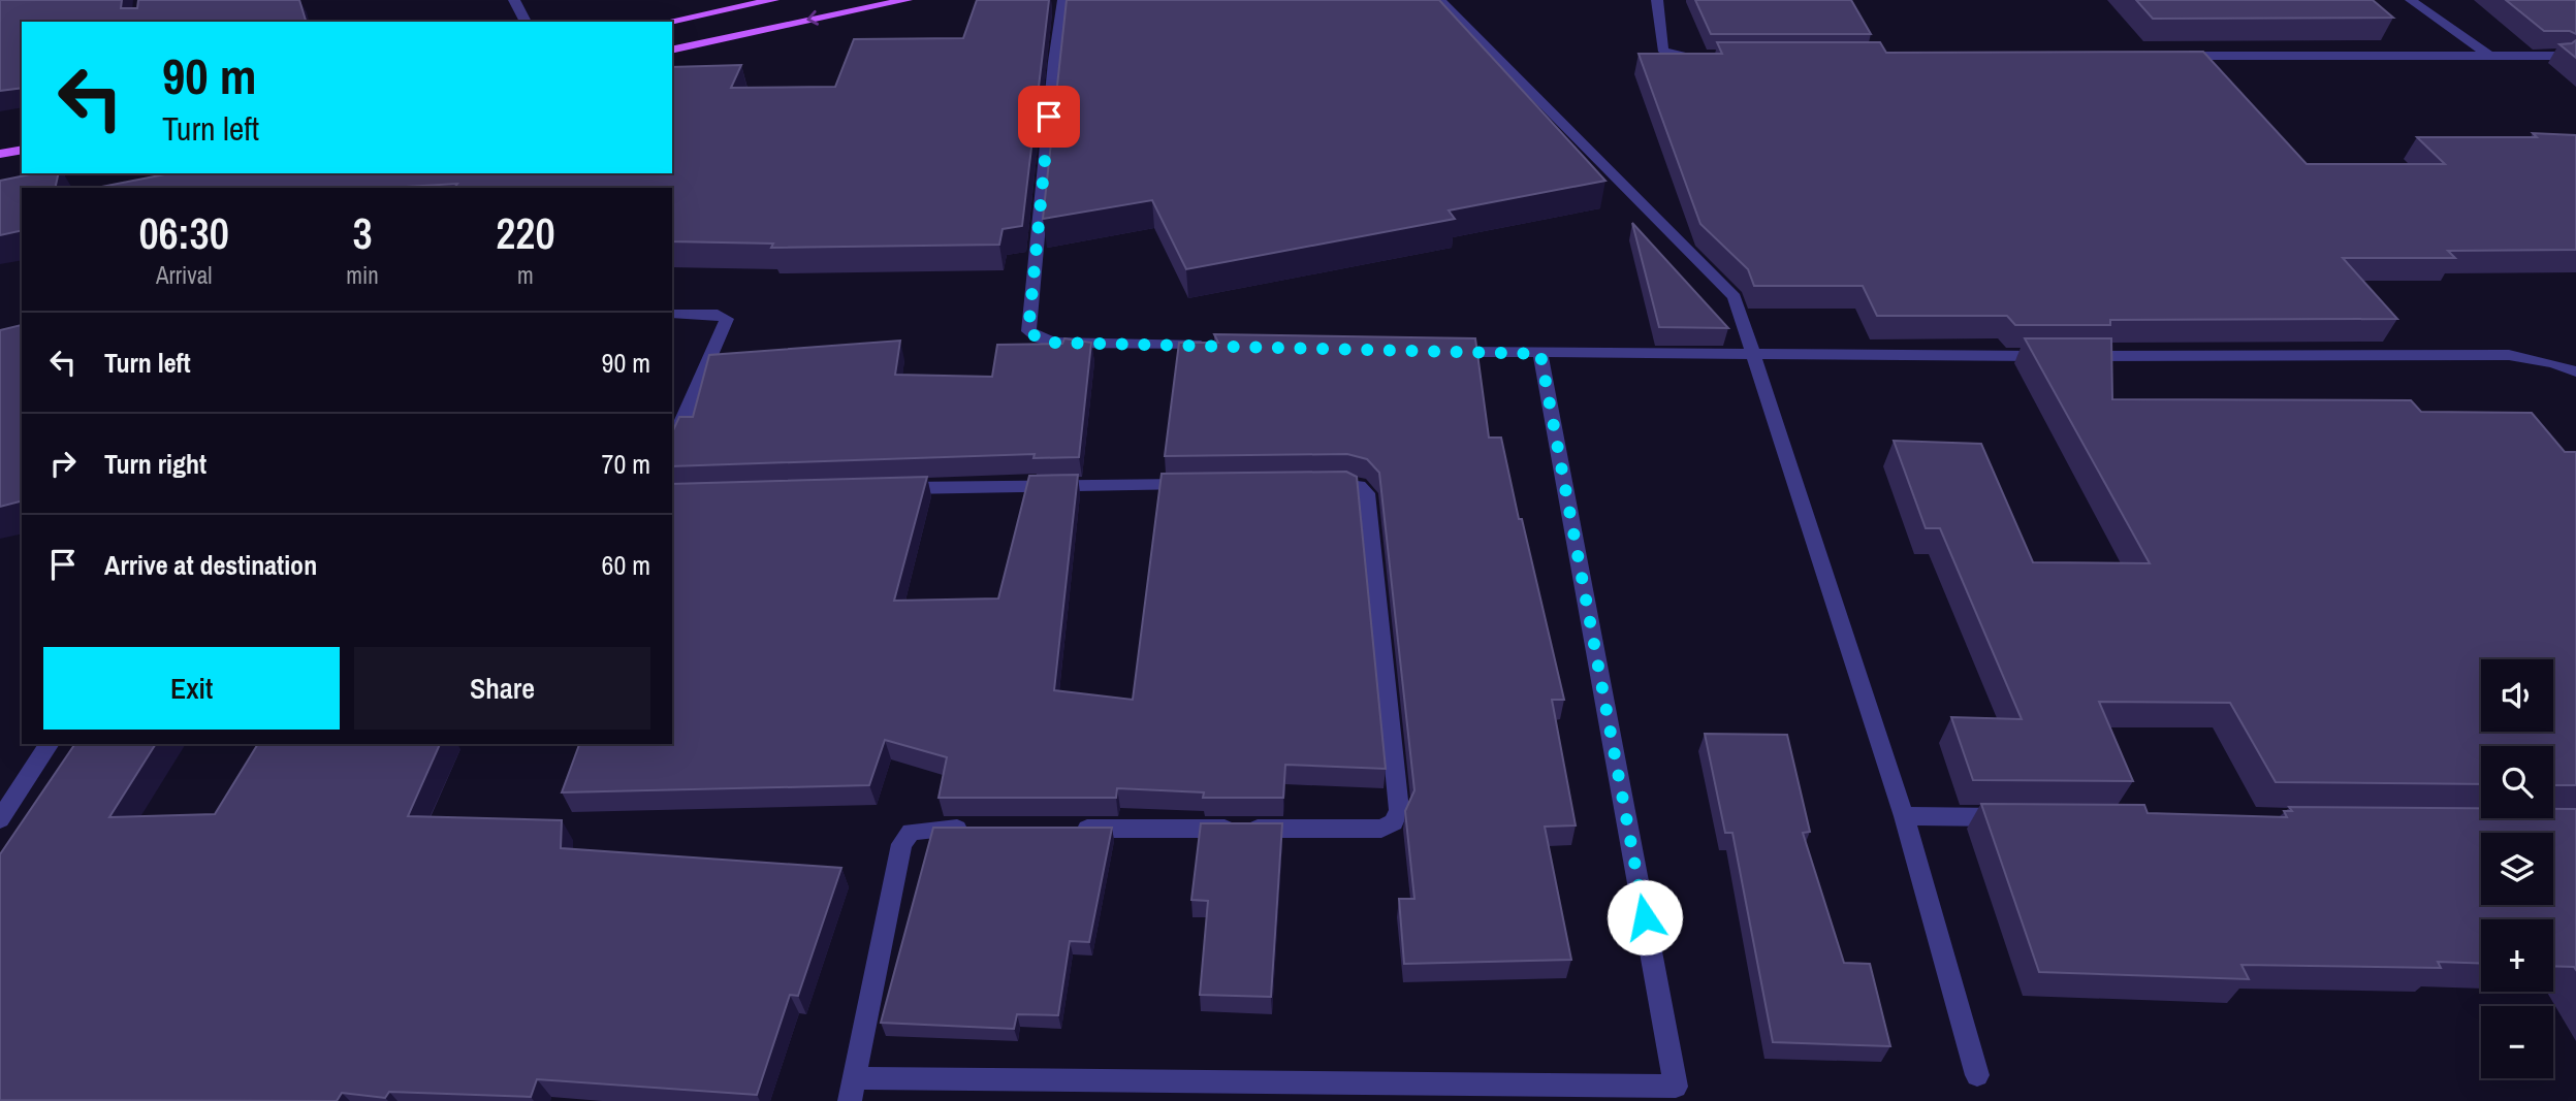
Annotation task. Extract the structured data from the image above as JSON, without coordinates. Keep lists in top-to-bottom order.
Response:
{
  "page": {
    "turn": ["90 m", "Turn left"],
    "eta": [
      "06:30",
      "Arrival",
      "3",
      "min",
      "220",
      "m"
    ],
    "list": [
      {
        "name": "Turn left",
        "value": "90 m"
      },
      {
        "name": "Turn right",
        "value": "70 m"
      },
      {
        "name": "Arrive at destination",
        "value": "60 m"
      }
    ],
    "buttons": ["Exit", "Share"],
    "map_buttons": ["+", "−"]
  }
}
